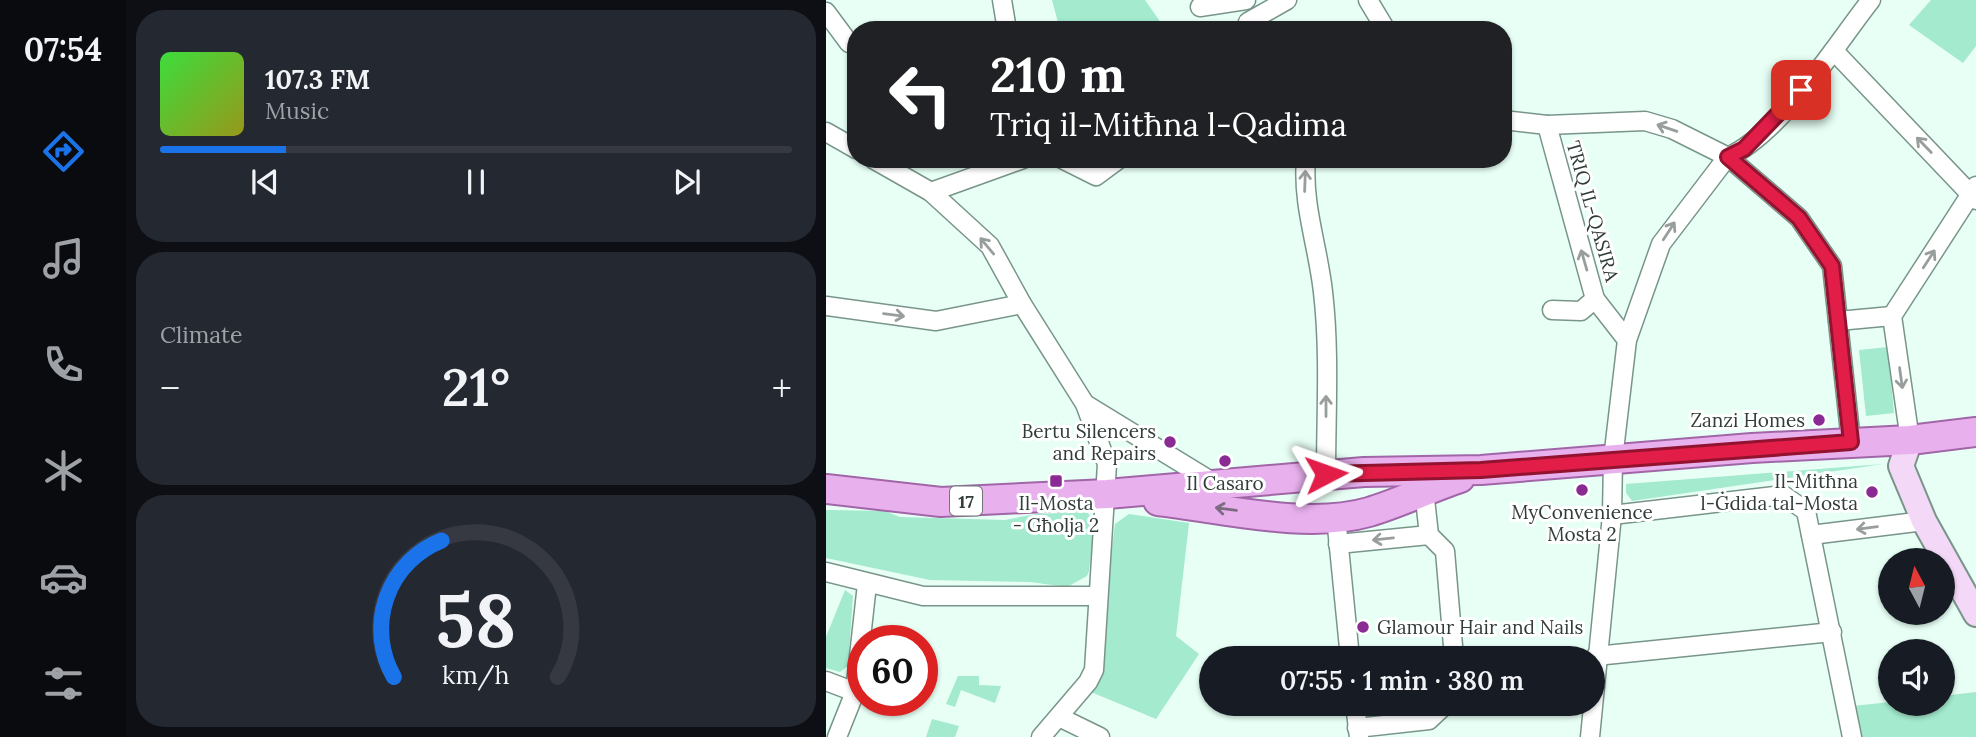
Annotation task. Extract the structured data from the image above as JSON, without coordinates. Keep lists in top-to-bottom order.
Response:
{
  "streets": {
    "main road": ["17"],
    "street": ["TRIQ IL-QASIRA"]
  },
  "one_way": ["TRIQ IL-QASIRA"],
  "places": {
    "other": [
      "Zanzi Homes",
      "Bertu Silencers and Repairs",
      "Il Casaro",
      "MyConvenience Mosta 2",
      "Il-Mitħna l-Ġdida tal-Mosta",
      "Glamour Hair and Nails"
    ],
    "transit": ["Il-Mosta - Għolja 2"]
  },
  "north": "top",
  "page": {
    "tabs": "07:54",
    "turn": ["210 m", "Triq il-Mitħna l-Qadima"],
    "song": ["107.3 FM", "Music"],
    "tile": "Climate",
    "heat": ["−", "21°", "+"],
    "limit": "60",
    "trip": "07:55 · 1 min · 380 m",
    "gauge": ["58", "km/h"]
  }
}
